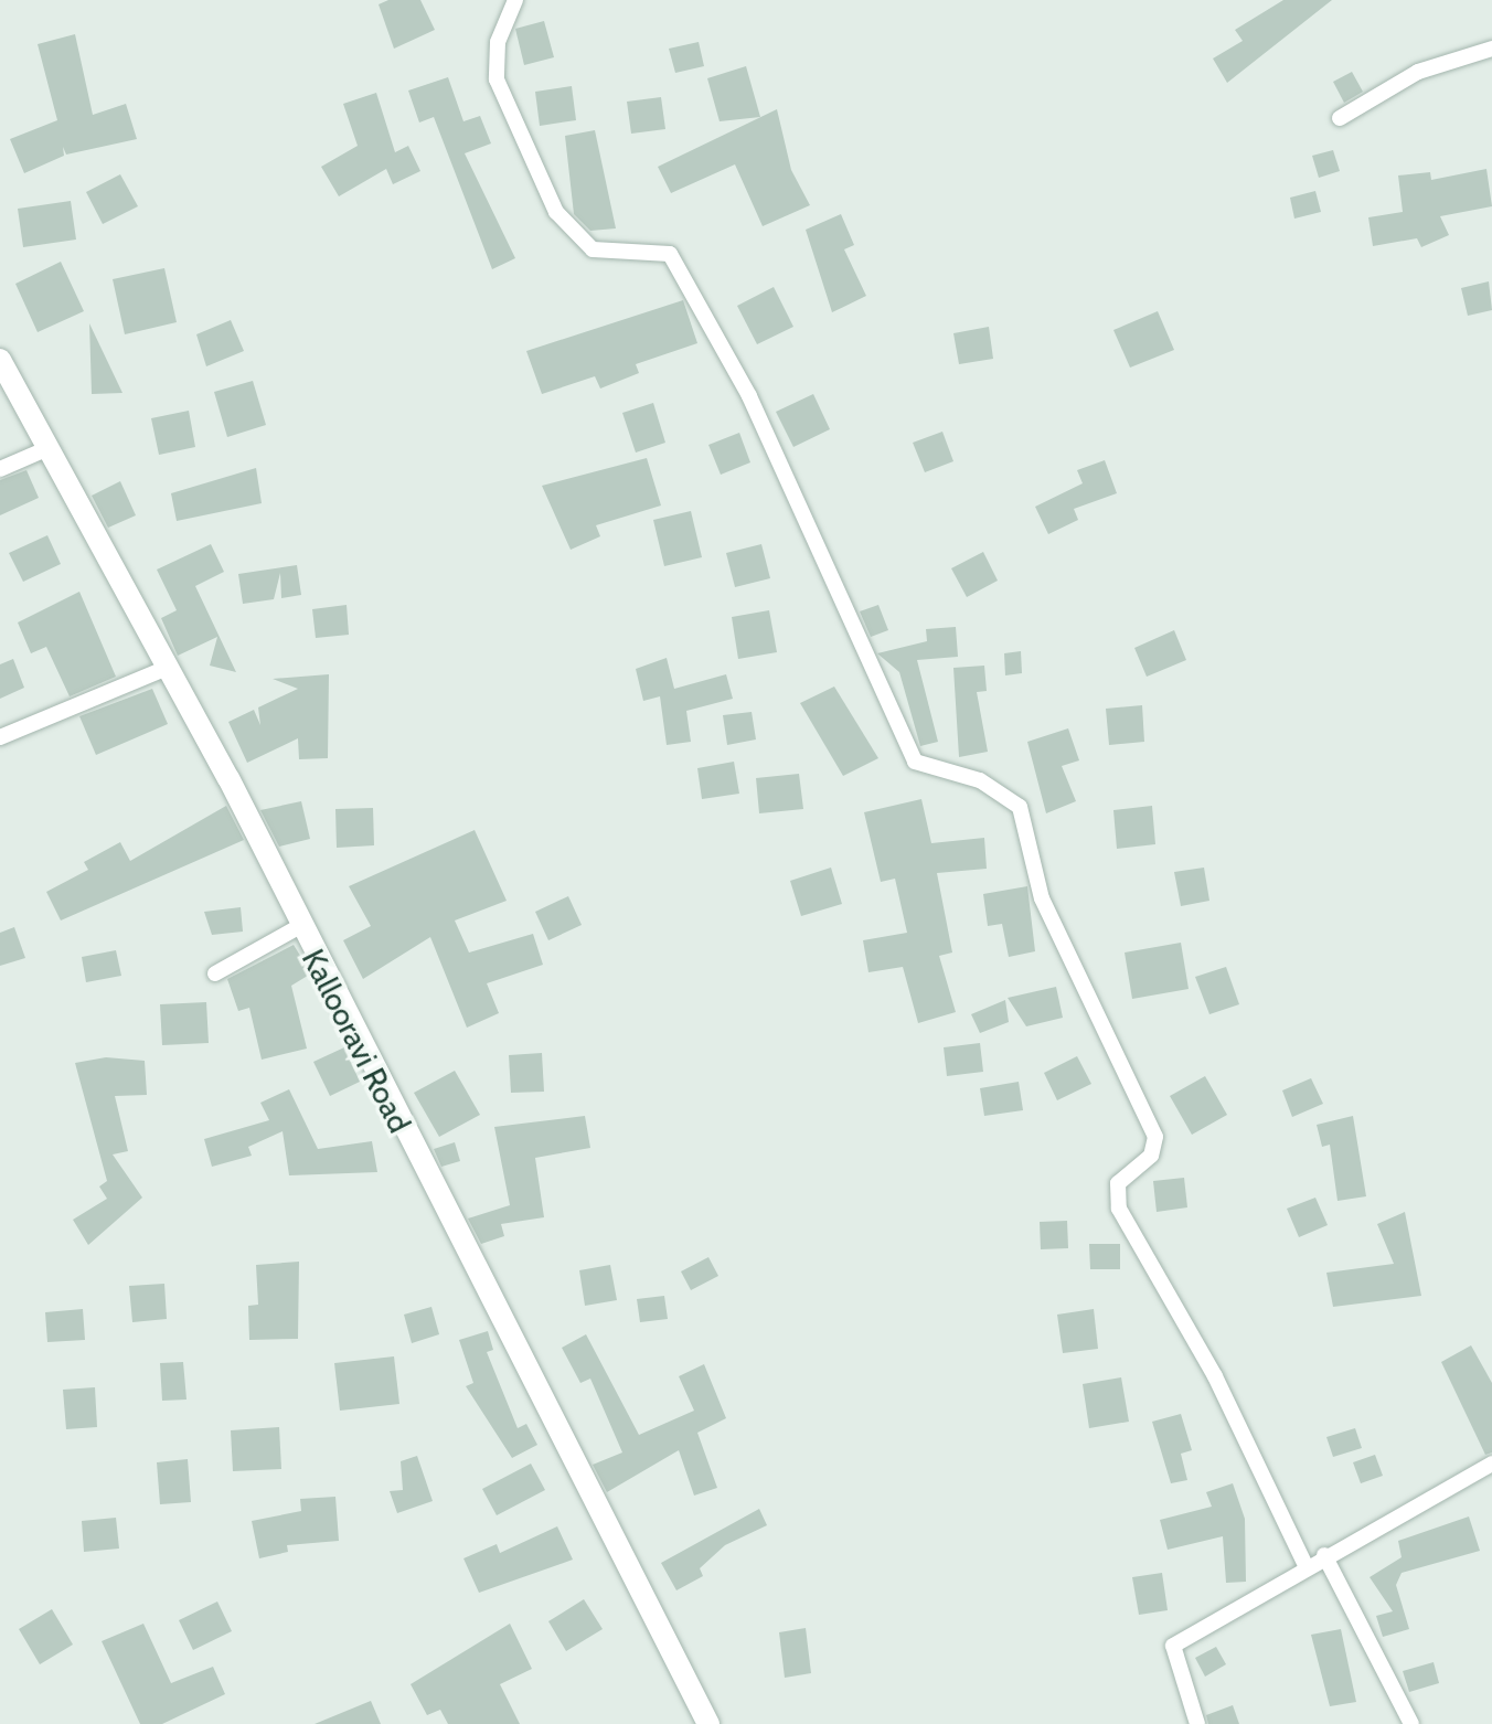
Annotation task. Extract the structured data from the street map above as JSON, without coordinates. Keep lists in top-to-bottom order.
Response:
{
  "streets": {
    "main road": ["Kallooravi Road"]
  }
}
